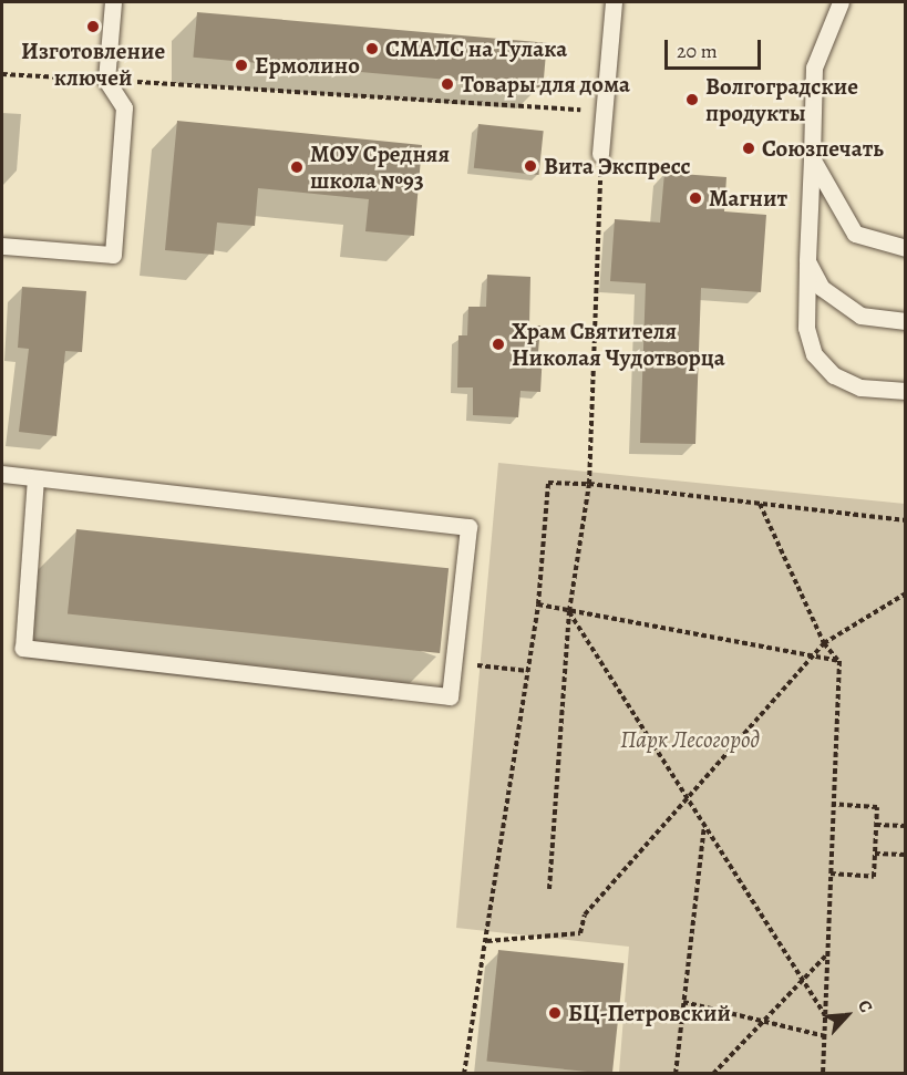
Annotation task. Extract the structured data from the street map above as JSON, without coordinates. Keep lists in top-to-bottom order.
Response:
{
  "parks": ["Парк Лесогород"],
  "places": [
    "Изготовление ключей",
    "СМАЛС на Тулака",
    "Ермолино",
    "Товары для дома",
    "Волгоградские продукты",
    "Союзпечать",
    "Вита Экспресс",
    "МОУ Средняя школа №93",
    "Магнит",
    "Храм Святителя Николая Чудотворца",
    "БЦ-Петровский"
  ],
  "scale_bar": "20 m",
  "north": "top right"
}
